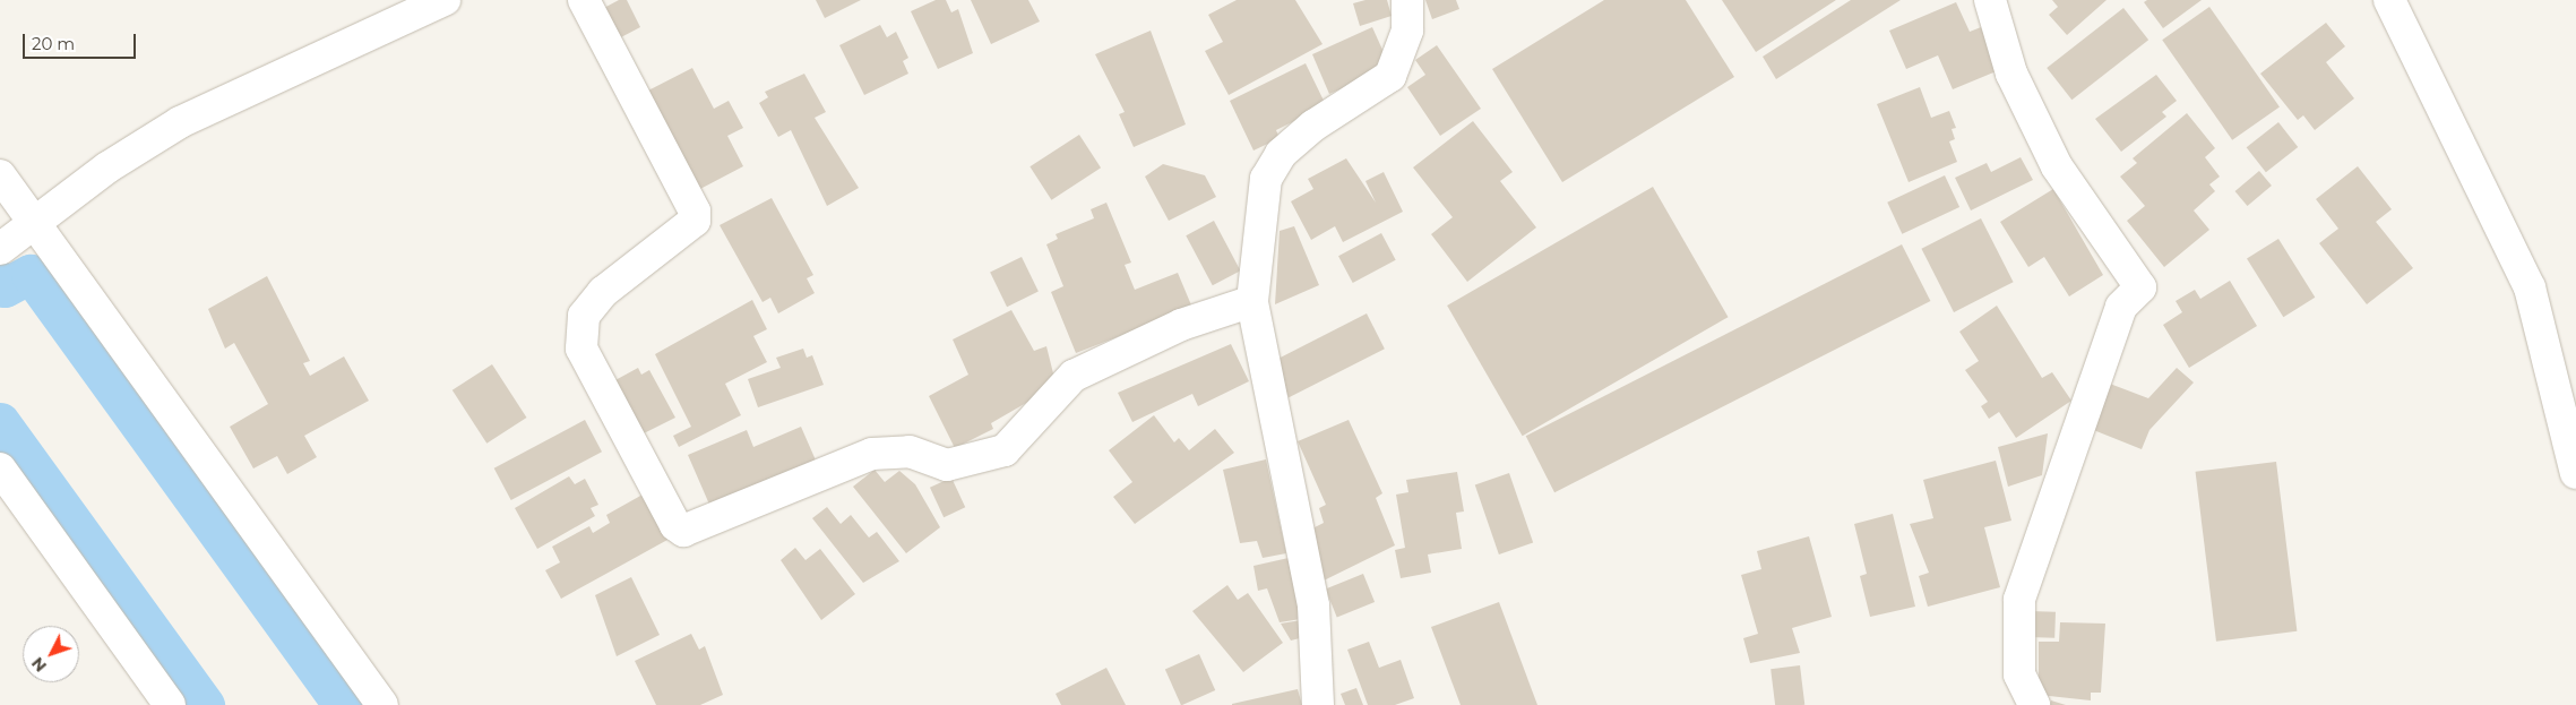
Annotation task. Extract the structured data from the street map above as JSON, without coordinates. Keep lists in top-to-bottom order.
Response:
{
  "scale_bar": "20 m",
  "north": "bottom left"
}
